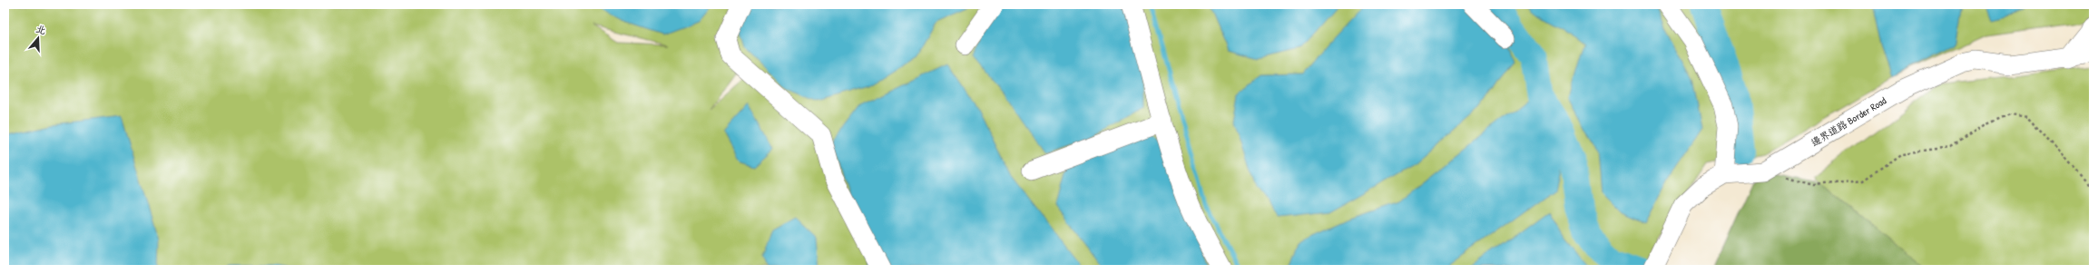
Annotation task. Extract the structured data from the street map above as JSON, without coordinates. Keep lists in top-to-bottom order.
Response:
{
  "streets": {
    "street": ["邊界道路 Border Road"]
  },
  "north": "top"
}
